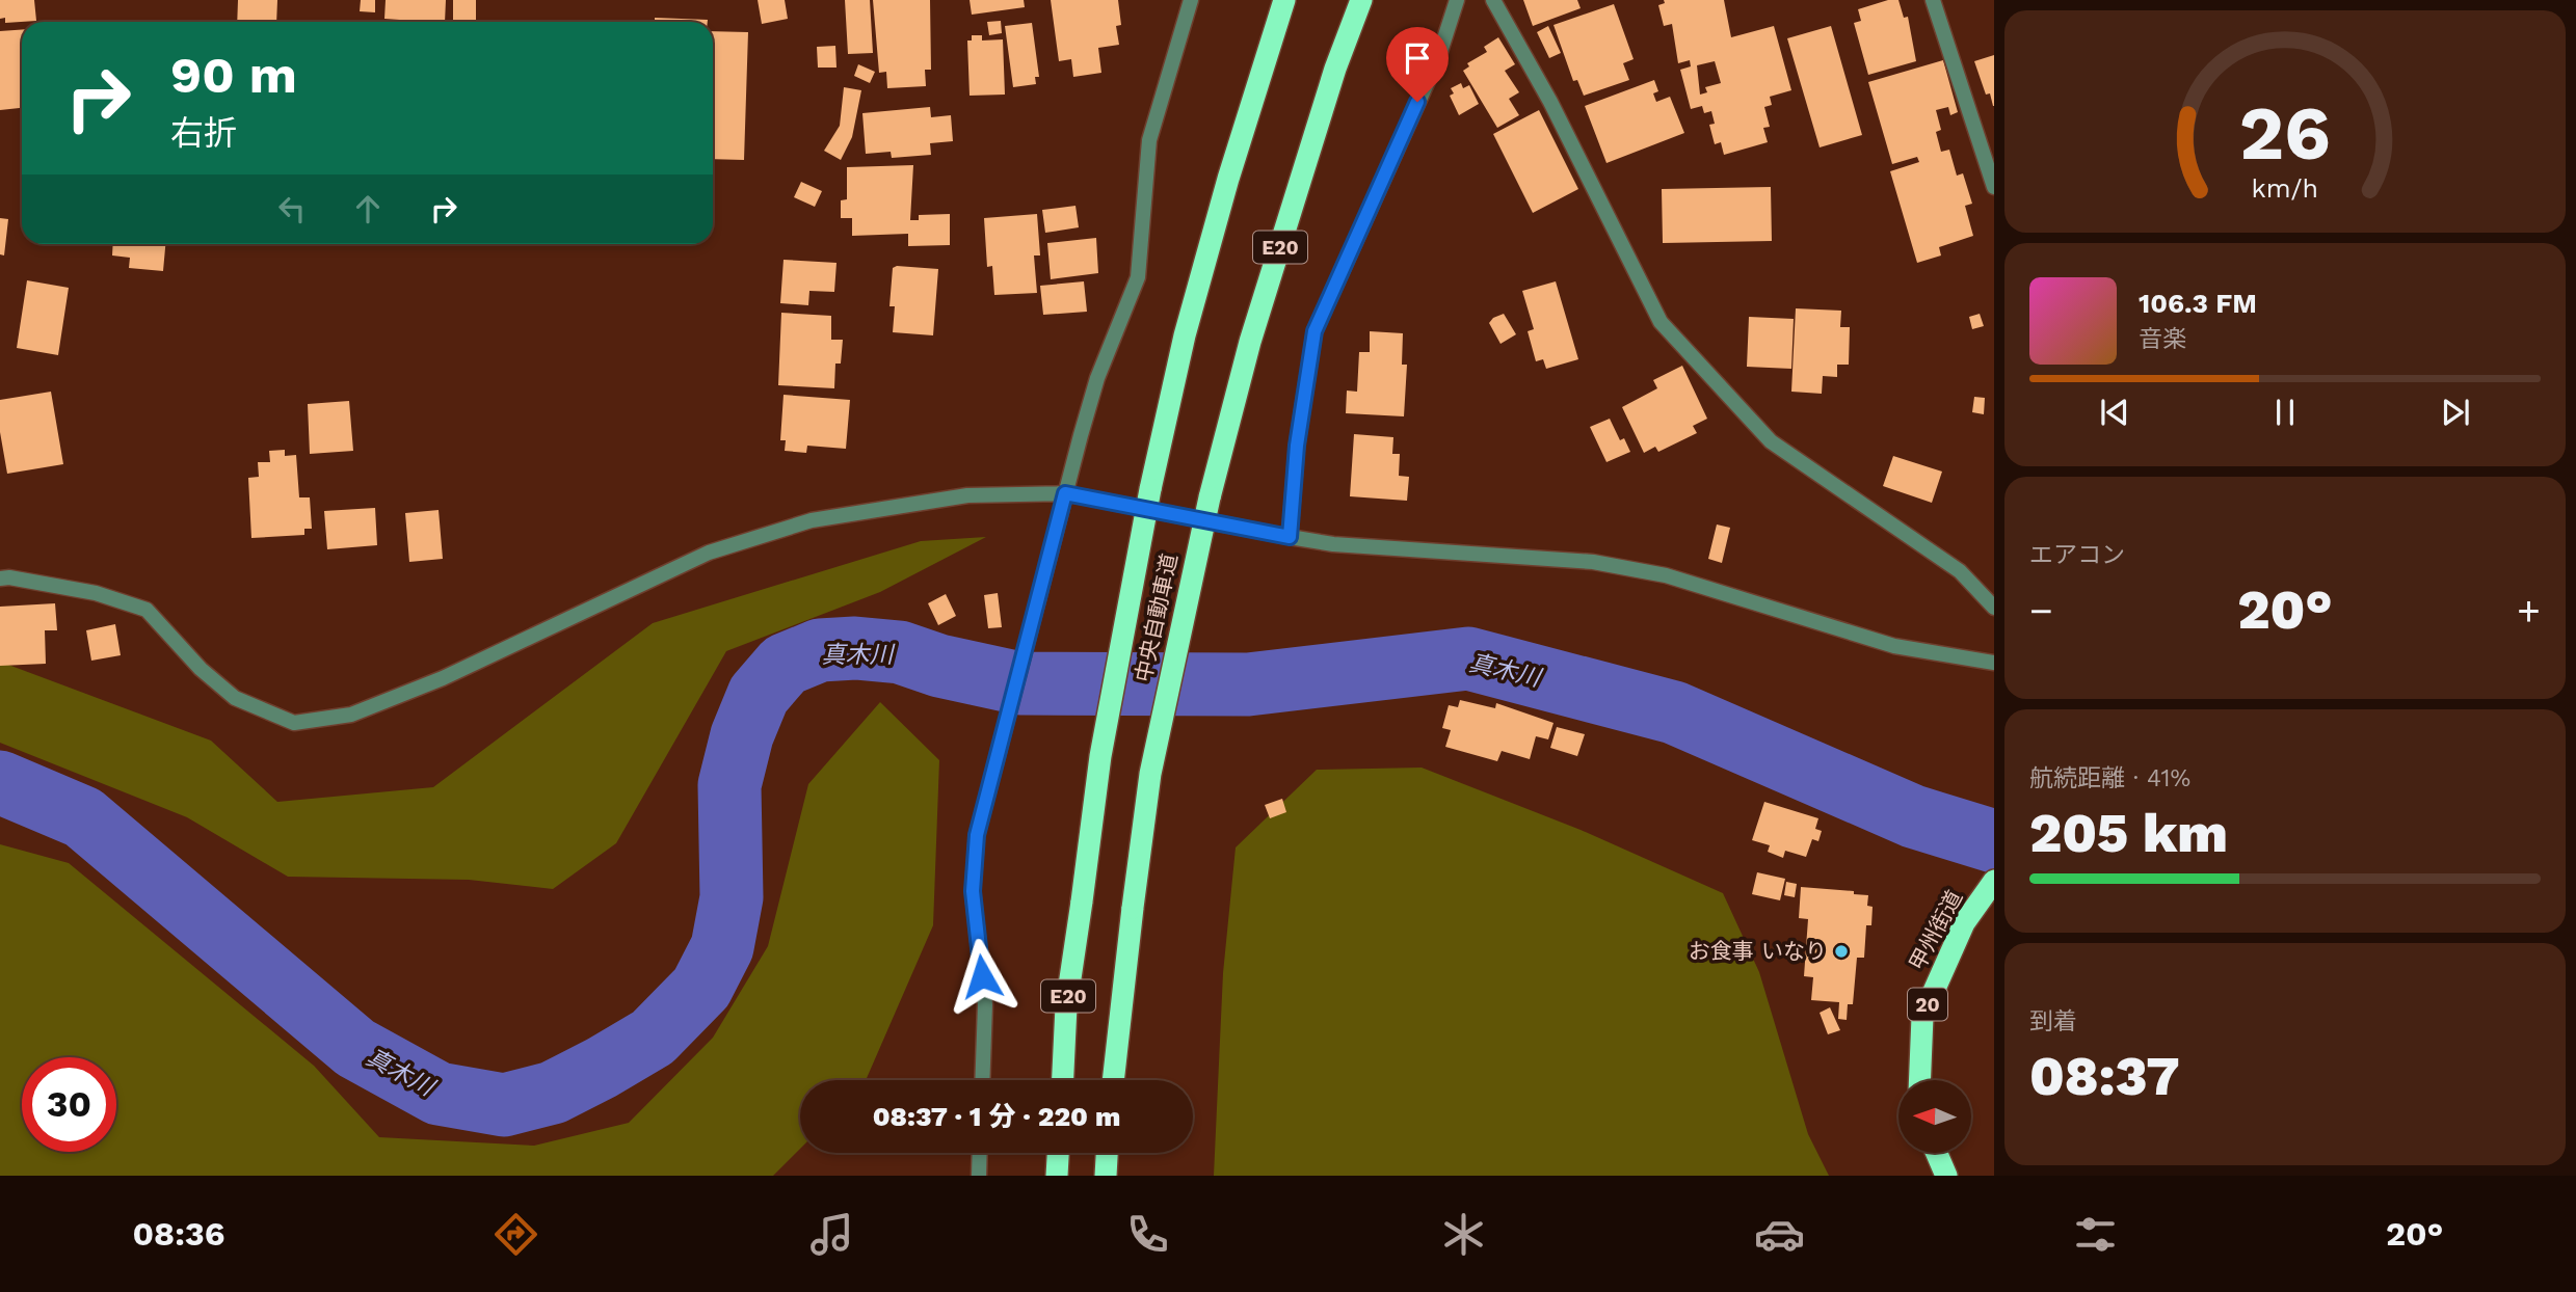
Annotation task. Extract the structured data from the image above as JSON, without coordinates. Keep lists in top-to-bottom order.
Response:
{
  "streets": {
    "highway": [
      "E20",
      "中央自動車道",
      "甲州街道",
      "20"
    ]
  },
  "water": ["真木川"],
  "places": ["お食事 いなり"],
  "north": "left",
  "page": {
    "turn": ["90 m", "右折"],
    "song": ["106.3 FM", "音楽"],
    "tile": [
      "エアコン",
      ["航続距離 · 41%", "205 km"],
      ["到着", "08:37"]
    ],
    "heat": ["−", "20°", "+"],
    "limit": "30",
    "trip": "08:37 · 1 分 · 220 m",
    "tabs": ["08:36", "20°"],
    "gauge": ["26", "km/h"]
  }
}
